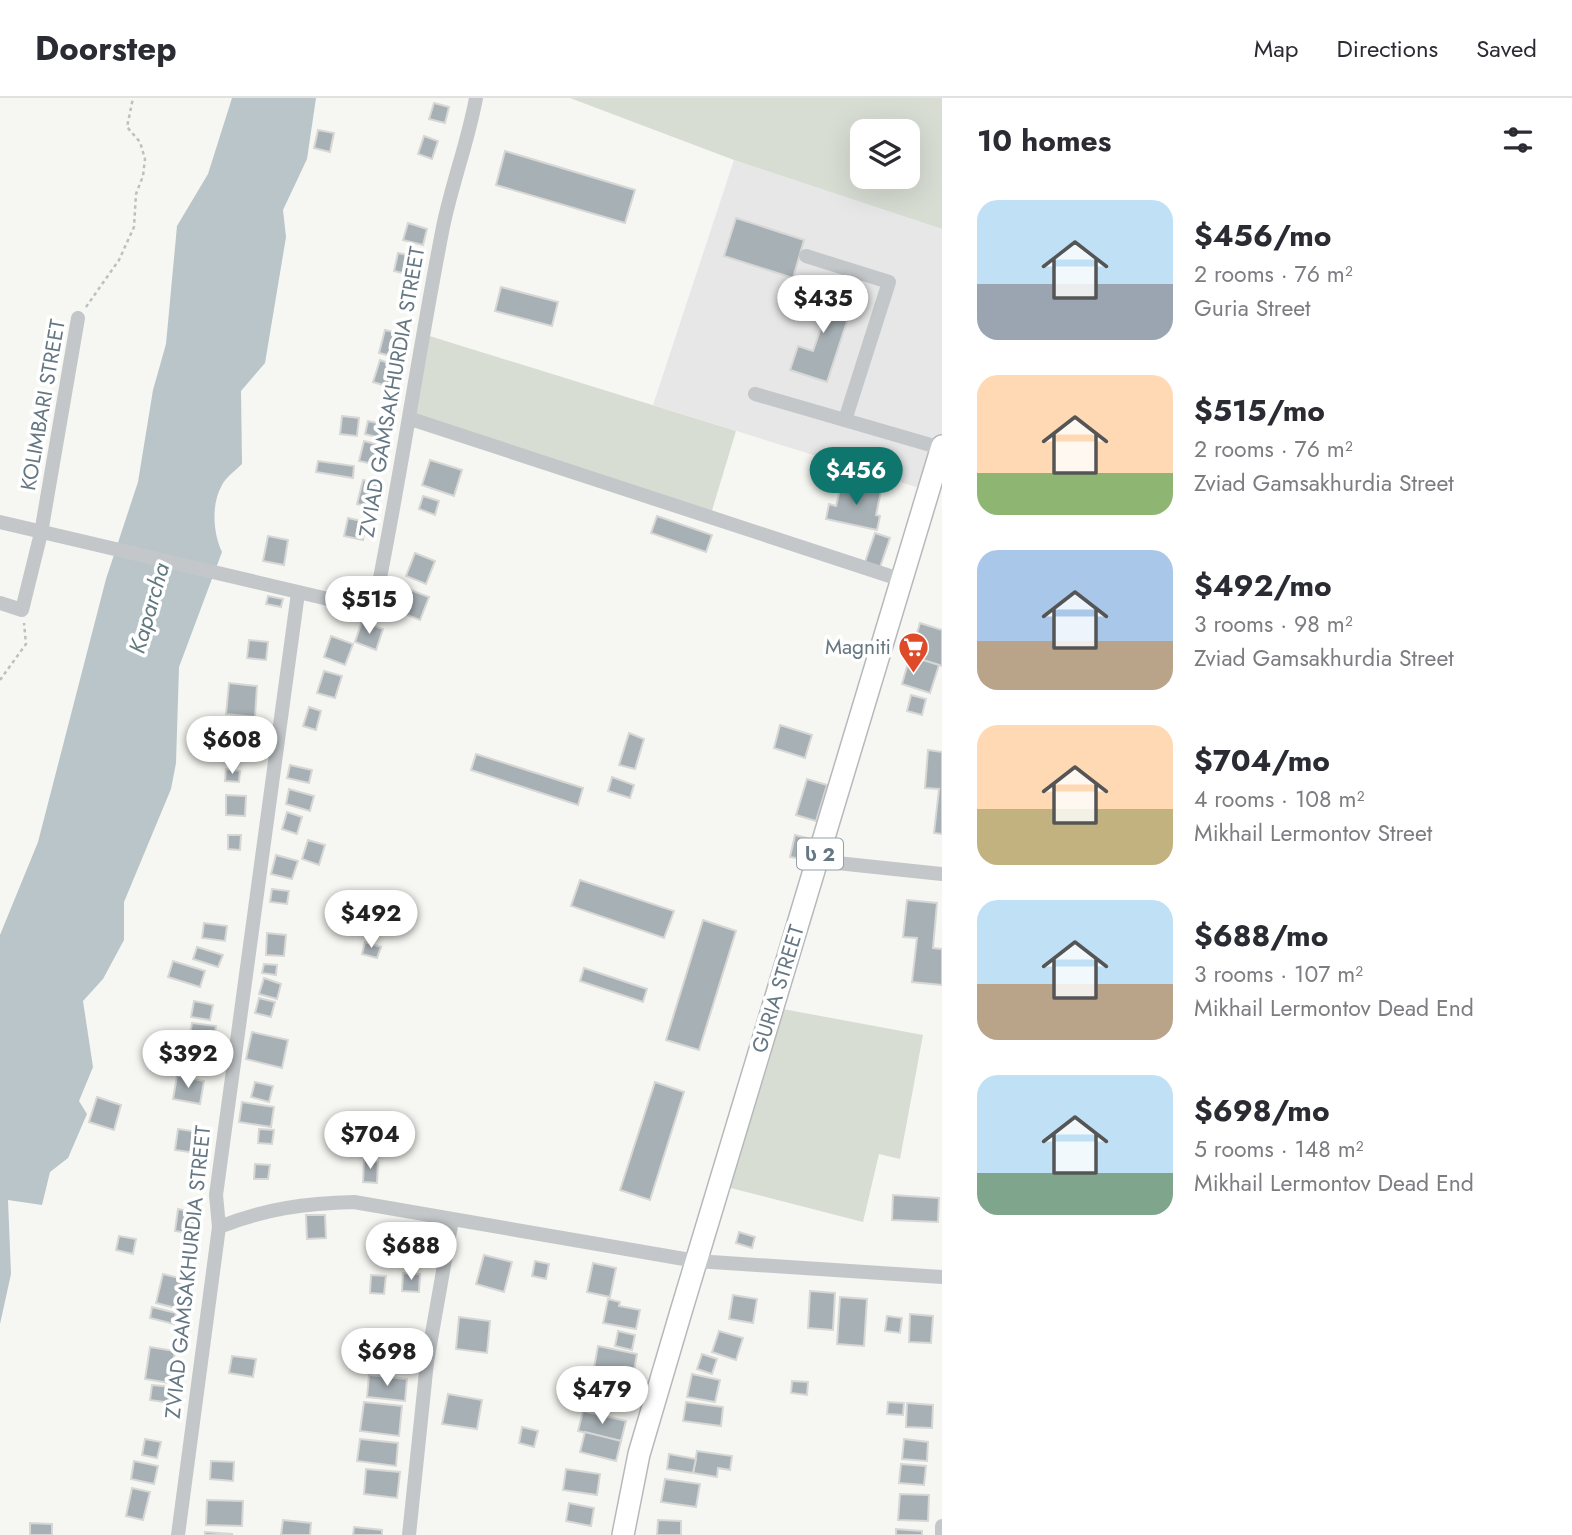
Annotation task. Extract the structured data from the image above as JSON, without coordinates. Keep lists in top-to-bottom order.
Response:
{
  "streets": {
    "highway": ["ს 2", "GURIA STREET"],
    "street": ["ZVIAD GAMSAKHURDIA STREET", "KOLIMBARI STREET"]
  },
  "water": ["Kaparcha"],
  "places": {
    "supermarket": ["Magniti"]
  },
  "page": {
    "header": "Doorstep",
    "nav": ["Map", "Directions", "Saved"],
    "heading": "10 homes",
    "list": [
      {
        "name": "$456/mo",
        "note": "2 rooms · 76 m² · Guria Street"
      },
      {
        "name": "$515/mo",
        "note": "2 rooms · 76 m² · Zviad Gamsakhurdia Street"
      },
      {
        "name": "$492/mo",
        "note": "3 rooms · 98 m² · Zviad Gamsakhurdia Street"
      },
      {
        "name": "$704/mo",
        "note": "4 rooms · 108 m² · Mikhail Lermontov Street"
      },
      {
        "name": "$688/mo",
        "note": "3 rooms · 107 m² · Mikhail Lermontov Dead End"
      },
      {
        "name": "$698/mo",
        "note": "5 rooms · 148 m² · Mikhail Lermontov Dead End"
      }
    ],
    "price": [
      "$435",
      "$456",
      "$515",
      "$608",
      "$492",
      "$392",
      "$704",
      "$688",
      "$698",
      "$479"
    ]
  }
}
